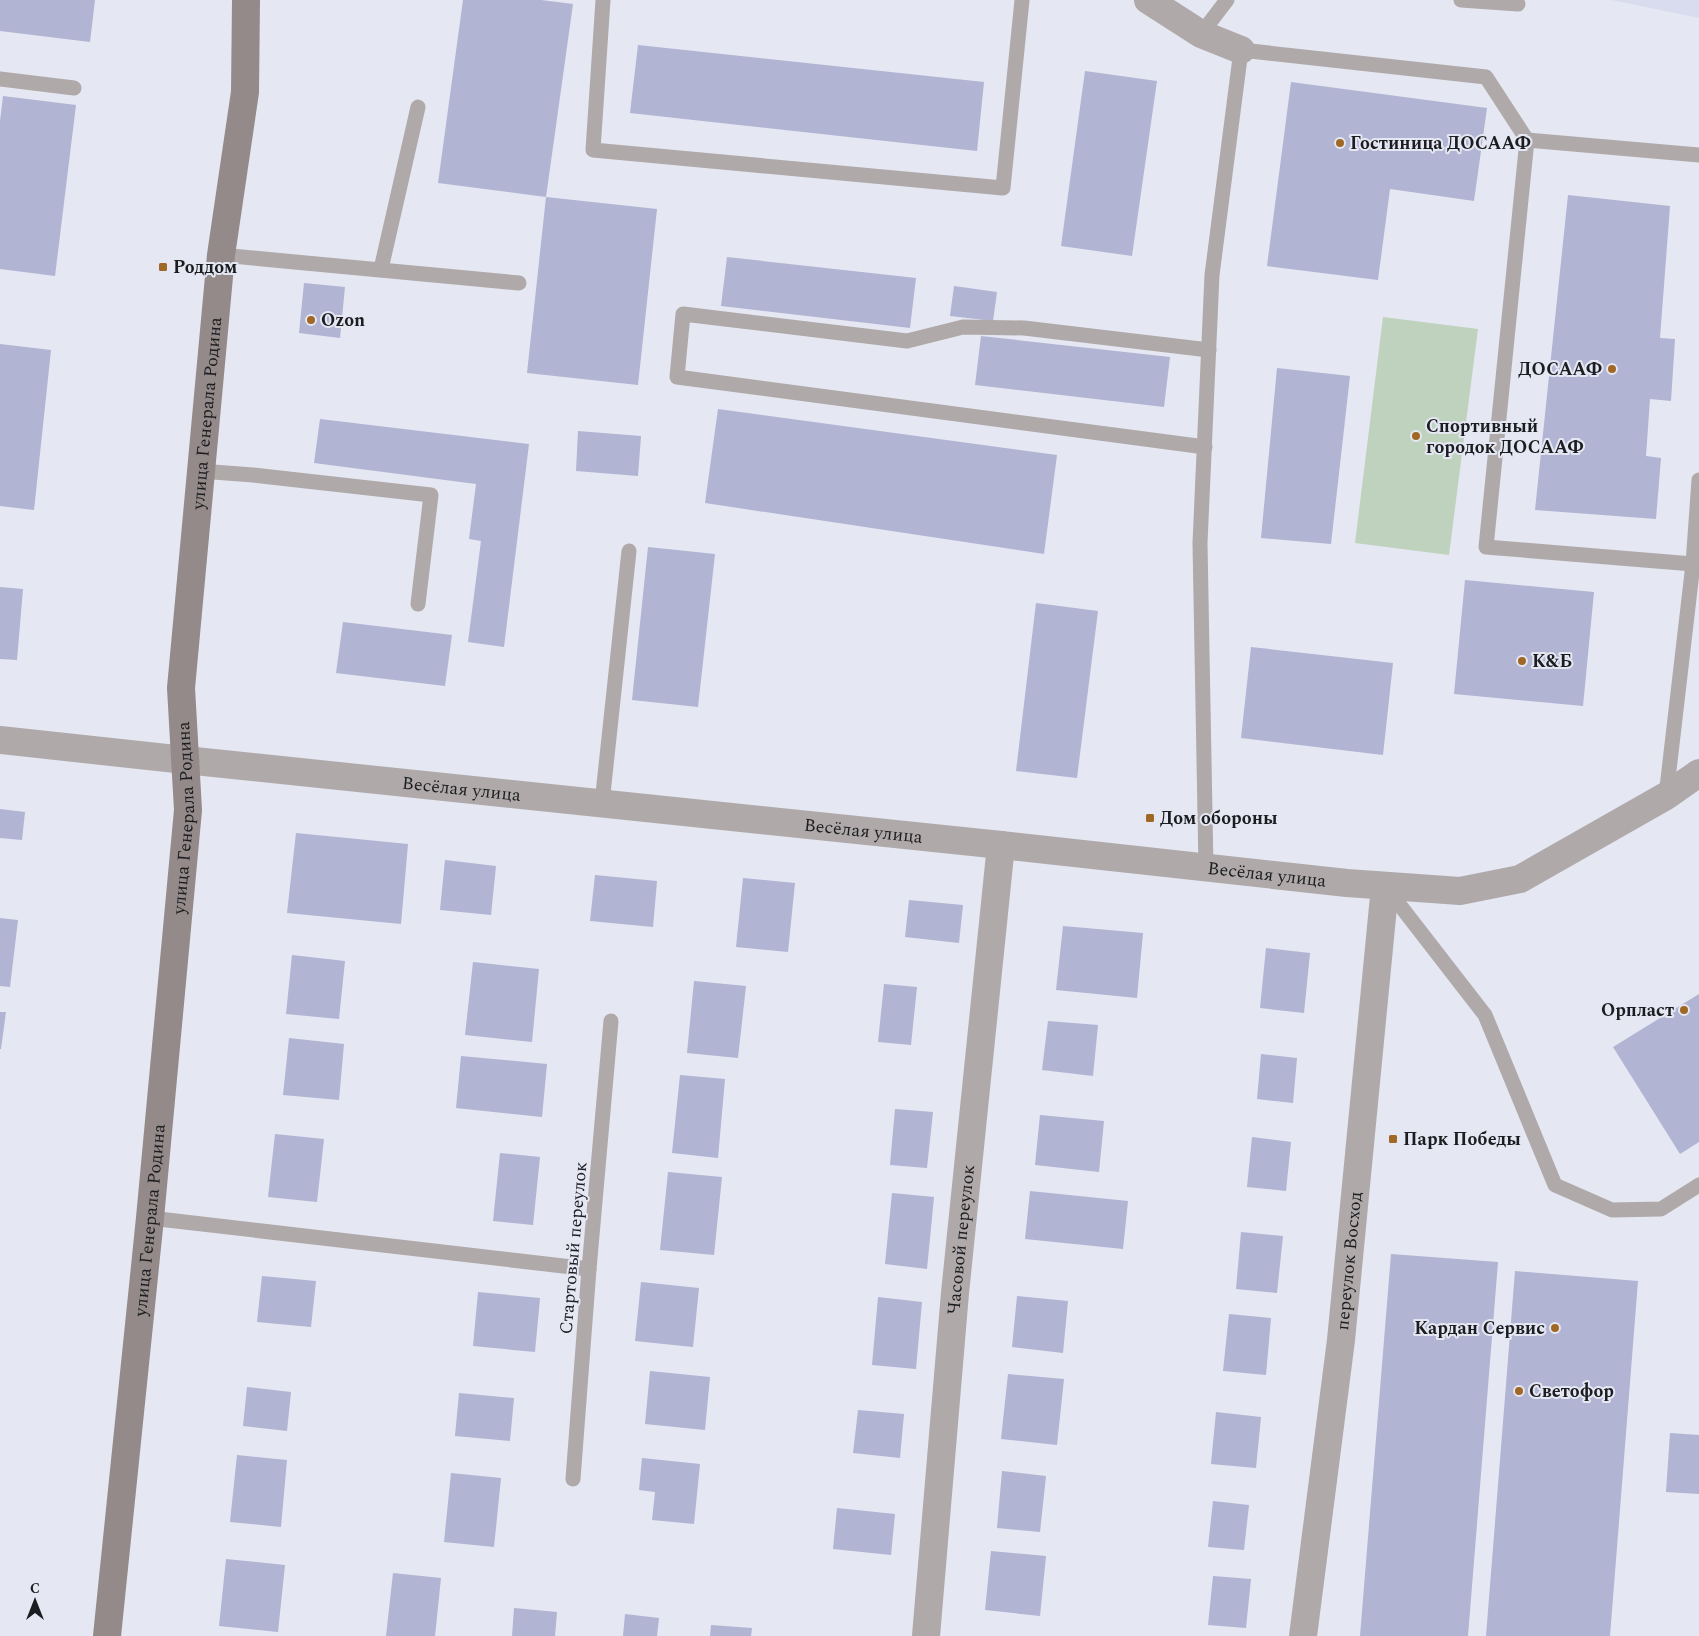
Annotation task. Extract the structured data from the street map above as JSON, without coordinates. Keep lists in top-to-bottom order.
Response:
{
  "streets": {
    "main road": ["улица Генерала Родина"],
    "street": ["Весёлая улица", "Часовой переулок", "переулок Восход"],
    "lane": ["Стартовый переулок"]
  },
  "crossings": [
    ["улица Генерала Родина", "Весёлая улица"],
    ["Весёлая улица", "Часовой переулок"],
    ["Весёлая улица", "переулок Восход"]
  ],
  "places": {
    "other": [
      "Гостиница ДОСААФ",
      "Ozon",
      "ДОСААФ",
      "Спортивный городок ДОСААФ",
      "К&Б",
      "Орпласт",
      "Кардан Сервис",
      "Светофор"
    ],
    "transit": ["Роддом", "Дом обороны", "Парк Победы"]
  },
  "north": "top"
}
